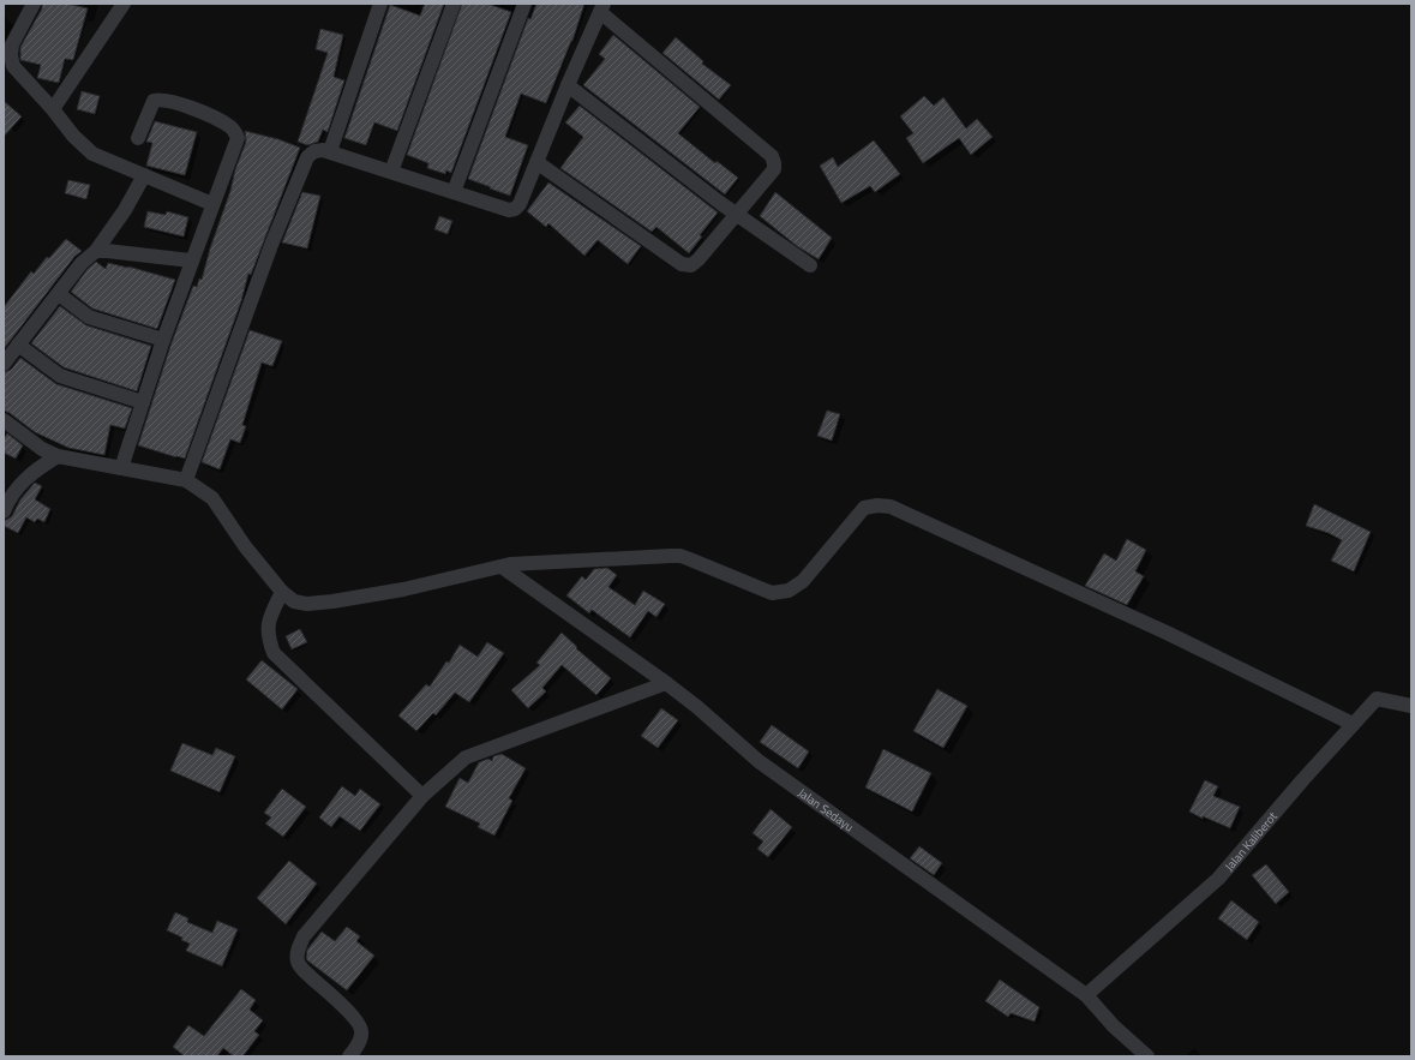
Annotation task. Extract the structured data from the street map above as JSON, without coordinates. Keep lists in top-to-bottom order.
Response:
{
  "streets": {
    "street": ["Jalan Sedayu", "Jalan Kaliberot"]
  },
  "crossings": [
    ["Jalan Sedayu", "Jalan Kaliberot"]
  ]
}
